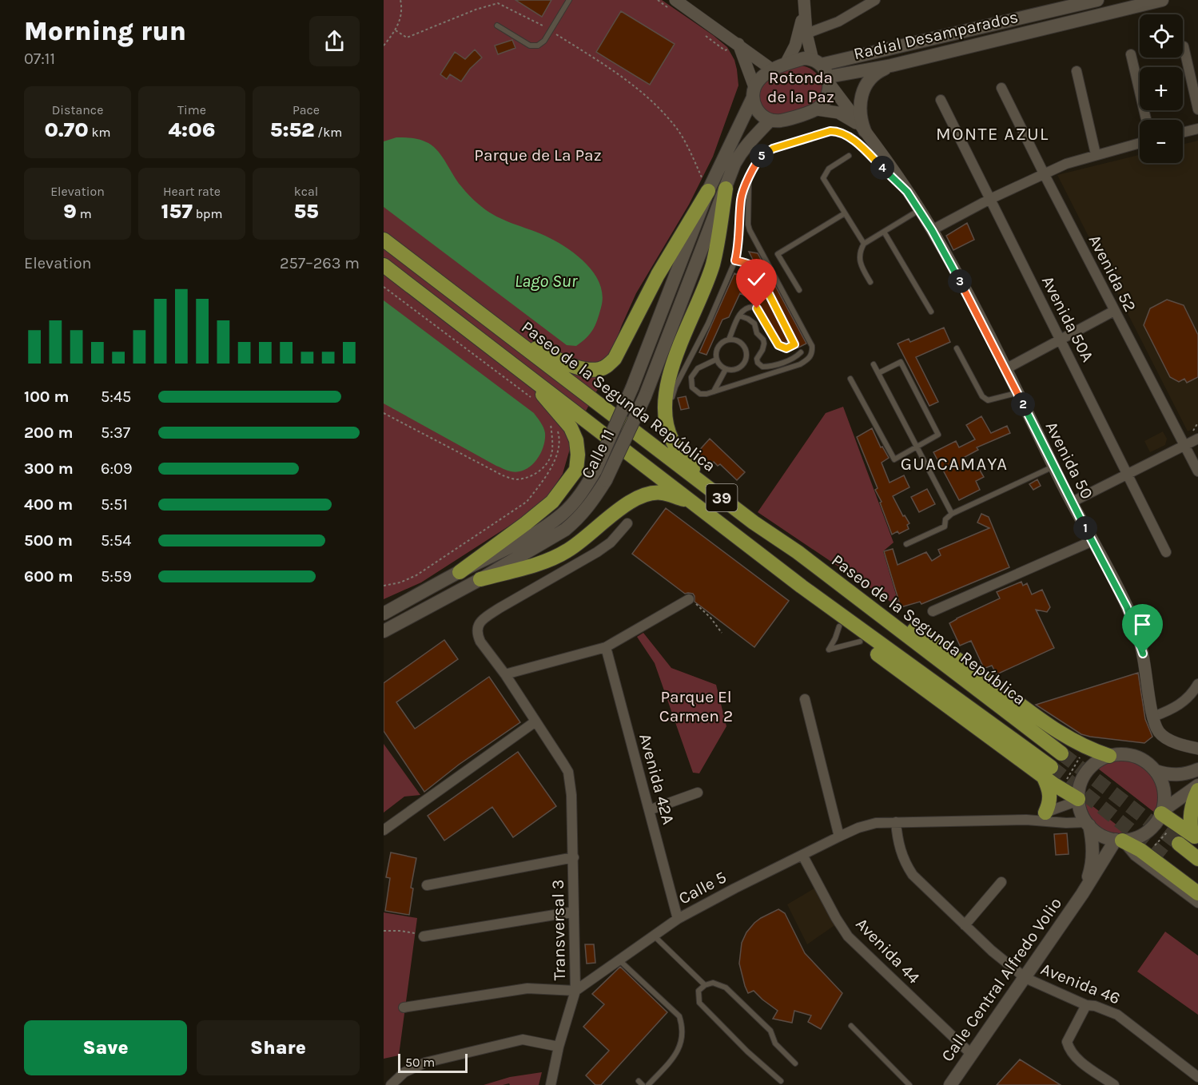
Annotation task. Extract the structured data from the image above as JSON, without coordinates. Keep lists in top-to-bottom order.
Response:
{
  "streets": {
    "highway": ["Paseo de la Segunda República", "39"],
    "main road": ["Radial Desamparados", "Calle 11", "Calle Central Alfredo Volio"],
    "street": [
      "Avenida 52",
      "Avenida 50A",
      "Avenida 50",
      "Avenida 42A",
      "Calle 5",
      "Transversal 3",
      "Avenida 44",
      "Avenida 46"
    ]
  },
  "crossings": [
    ["Radial Desamparados", "Calle 11"],
    ["Radial Desamparados", "Avenida 50"],
    ["Calle 11", "Avenida 50"],
    ["Avenida 42A", "Calle 5"],
    ["Calle 5", "Transversal 3"],
    ["Calle 5", "Avenida 44"],
    ["Calle 5", "Calle Central Alfredo Volio"],
    ["Calle 5", "Avenida 46"],
    ["Avenida 44", "Calle Central Alfredo Volio"],
    ["Calle Central Alfredo Volio", "Avenida 46"]
  ],
  "districts": ["MONTE AZUL", "GUACAMAYA"],
  "water": ["Lago Sur"],
  "parks": ["Rotonda de la Paz", "Parque de La Paz", "Parque El Carmen 2"],
  "scale_bar": "50 m",
  "page": {
    "heading": ["Morning run", "07:11"],
    "map_buttons": ["+", "−"],
    "stats": [
      ["Distance", "0.70 km"],
      ["Time", "4:06"],
      ["Pace", "5:52 /km"],
      ["Elevation", "9 m"],
      ["Heart rate", "157 bpm"],
      ["kcal", "55"]
    ],
    "pins": [
      "5",
      "4",
      "3",
      "2",
      "1"
    ],
    "chart": ["Elevation", "257–263 m"],
    "list": [
      {
        "name": "100 m",
        "note": "5:45"
      },
      {
        "name": "200 m",
        "note": "5:37"
      },
      {
        "name": "300 m",
        "note": "6:09"
      },
      {
        "name": "400 m",
        "note": "5:51"
      },
      {
        "name": "500 m",
        "note": "5:54"
      },
      {
        "name": "600 m",
        "note": "5:59"
      }
    ],
    "buttons": ["Save", "Share"],
    "scale": "50 m"
  }
}
